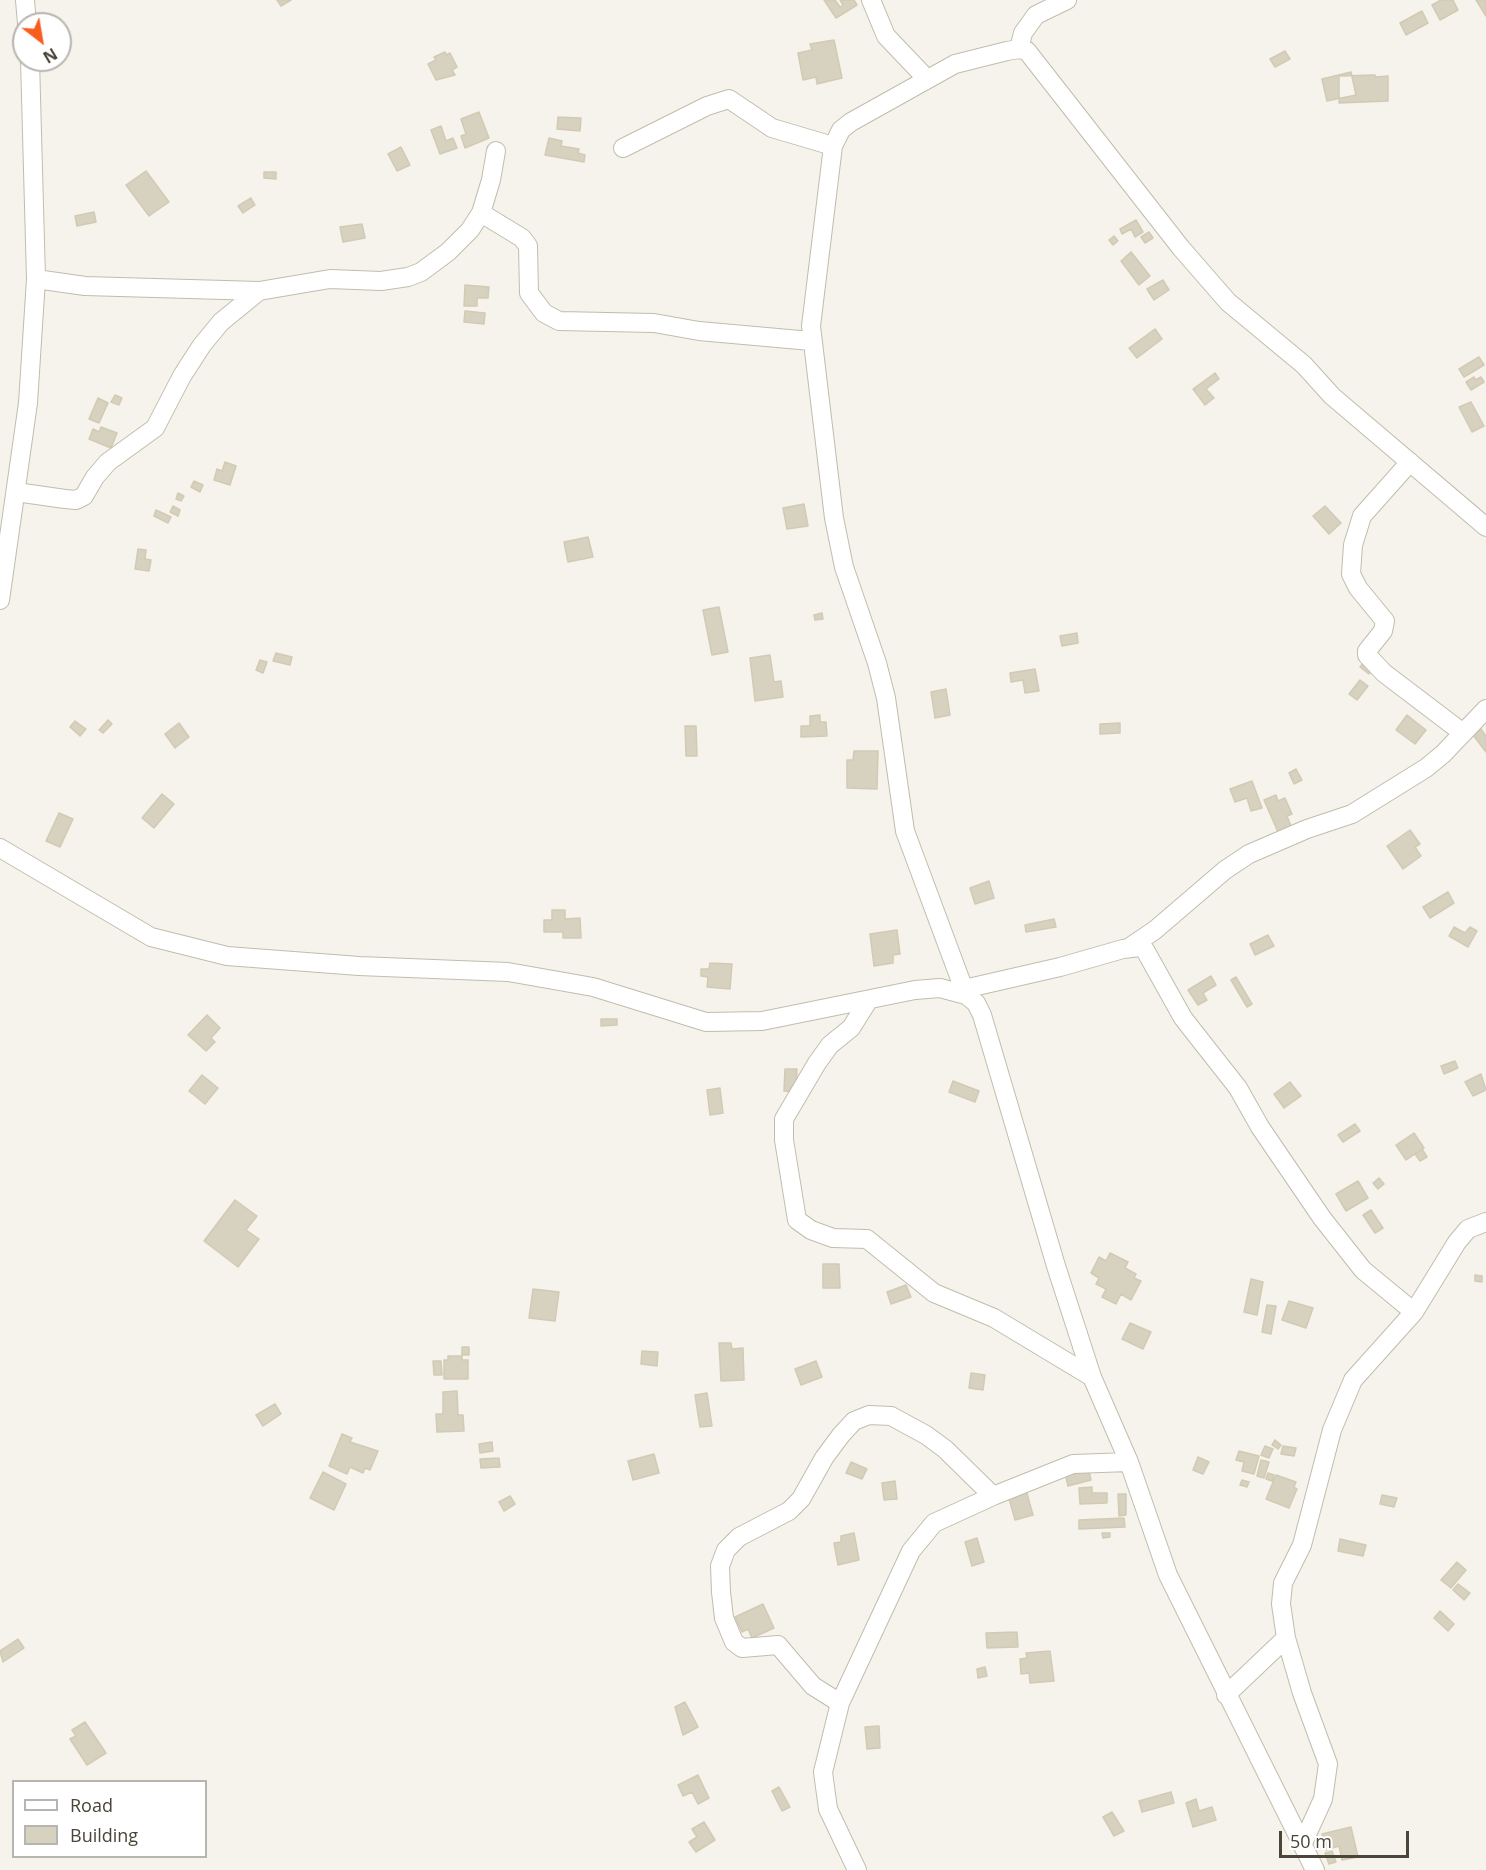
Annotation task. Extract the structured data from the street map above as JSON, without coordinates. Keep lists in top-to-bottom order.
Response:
{
  "legend": ["Road", "Building"],
  "scale_bar": "50 m",
  "north": "bottom right"
}
